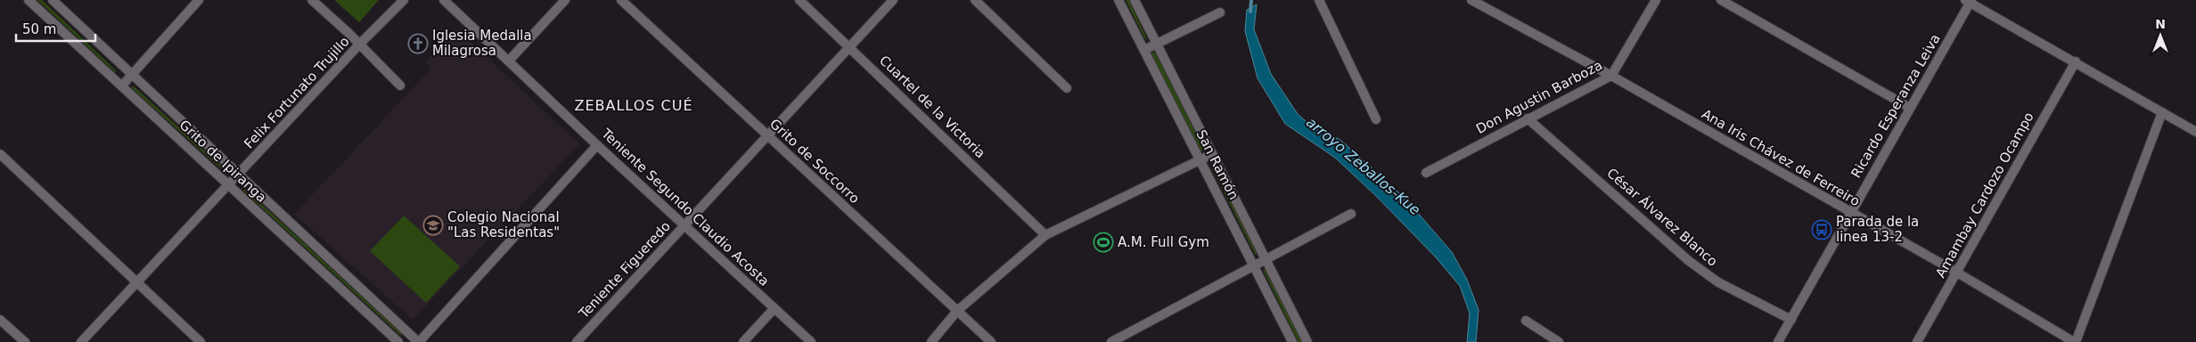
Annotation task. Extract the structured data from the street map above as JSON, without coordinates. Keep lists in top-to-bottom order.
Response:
{
  "streets": {
    "street": [
      "Felix Fortunato Trujillo",
      "Don Agustin Barboza",
      "Ricardo Esperanza Leiva",
      "Cuartel de la Victoria",
      "Ana Iris Chávez de Ferreiro",
      "Grito de Ipiranga",
      "Grito de Soccorro",
      "San Ramón",
      "Amambay Cardozo Ocampo",
      "Teniente Segundo Claudio Acosta",
      "César Álvarez Blanco",
      "Teniente Figueredo"
    ]
  },
  "crossings": [
    ["Felix Fortunato Trujillo", "Grito de Ipiranga"],
    ["Don Agustin Barboza", "Ana Iris Chávez de Ferreiro"],
    ["Don Agustin Barboza", "César Álvarez Blanco"],
    ["Ricardo Esperanza Leiva", "Ana Iris Chávez de Ferreiro"],
    ["Ricardo Esperanza Leiva", "César Álvarez Blanco"],
    ["Cuartel de la Victoria", "Teniente Figueredo"],
    ["Ana Iris Chávez de Ferreiro", "Amambay Cardozo Ocampo"],
    ["Grito de Soccorro", "Teniente Figueredo"],
    ["Teniente Segundo Claudio Acosta", "Teniente Figueredo"]
  ],
  "districts": ["ZEBALLOS CUÉ"],
  "water": ["arroyo Zeballos-Kue"],
  "places": {
    "church": ["Iglesia Medalla Milagrosa"],
    "school or university": ["Colegio Nacional \"Las Residentas\""],
    "bus stop": ["Parada de la linea 13-2"],
    "sports": ["A.M. Full Gym"]
  },
  "scale_bar": "50 m",
  "north": "top"
}
